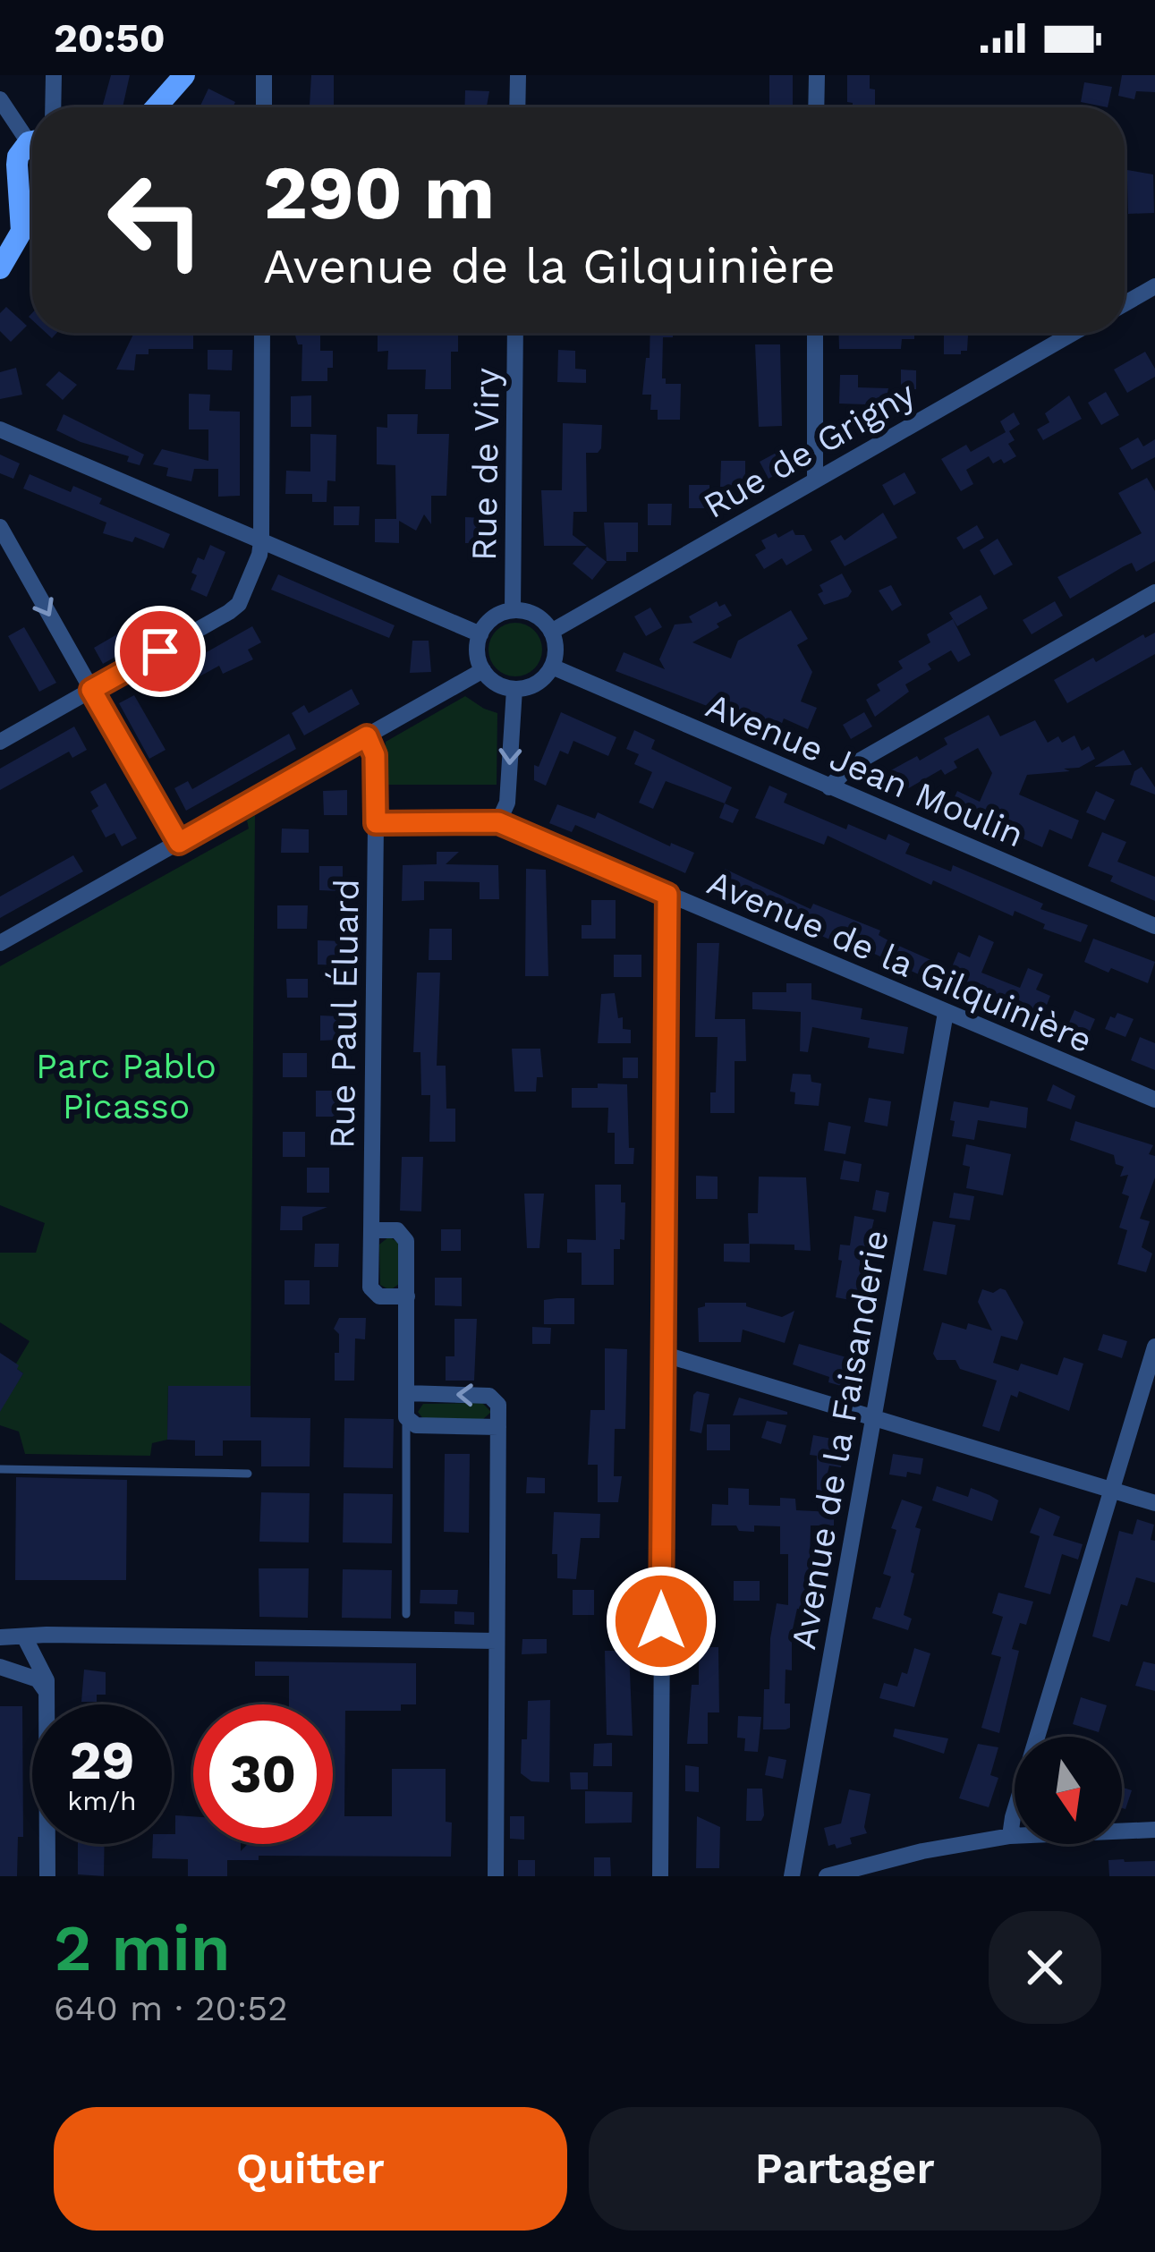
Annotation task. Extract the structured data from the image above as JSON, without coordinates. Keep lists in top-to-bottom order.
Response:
{
  "streets": {
    "street": [
      "Rue de Grigny",
      "Rue de Viry",
      "Avenue Jean Moulin",
      "Avenue de la Gilquinière",
      "Rue Paul Éluard",
      "Avenue de la Faisanderie"
    ]
  },
  "crossings": [
    ["Rue de Grigny", "Rue de Viry"],
    ["Rue de Grigny", "Avenue Jean Moulin"],
    ["Rue de Viry", "Avenue Jean Moulin"],
    ["Avenue de la Gilquinière", "Rue Paul Éluard"],
    ["Avenue de la Gilquinière", "Avenue de la Faisanderie"]
  ],
  "parks": ["Parc Pablo Picasso"],
  "north": "bottom",
  "page": {
    "status": "20:50",
    "turn": ["290 m", "Avenue de la Gilquinière"],
    "speed": "29 km/h",
    "limit": "30",
    "heading": ["2 min", "640 m · 20:52"],
    "buttons": ["Quitter", "Partager"]
  }
}
